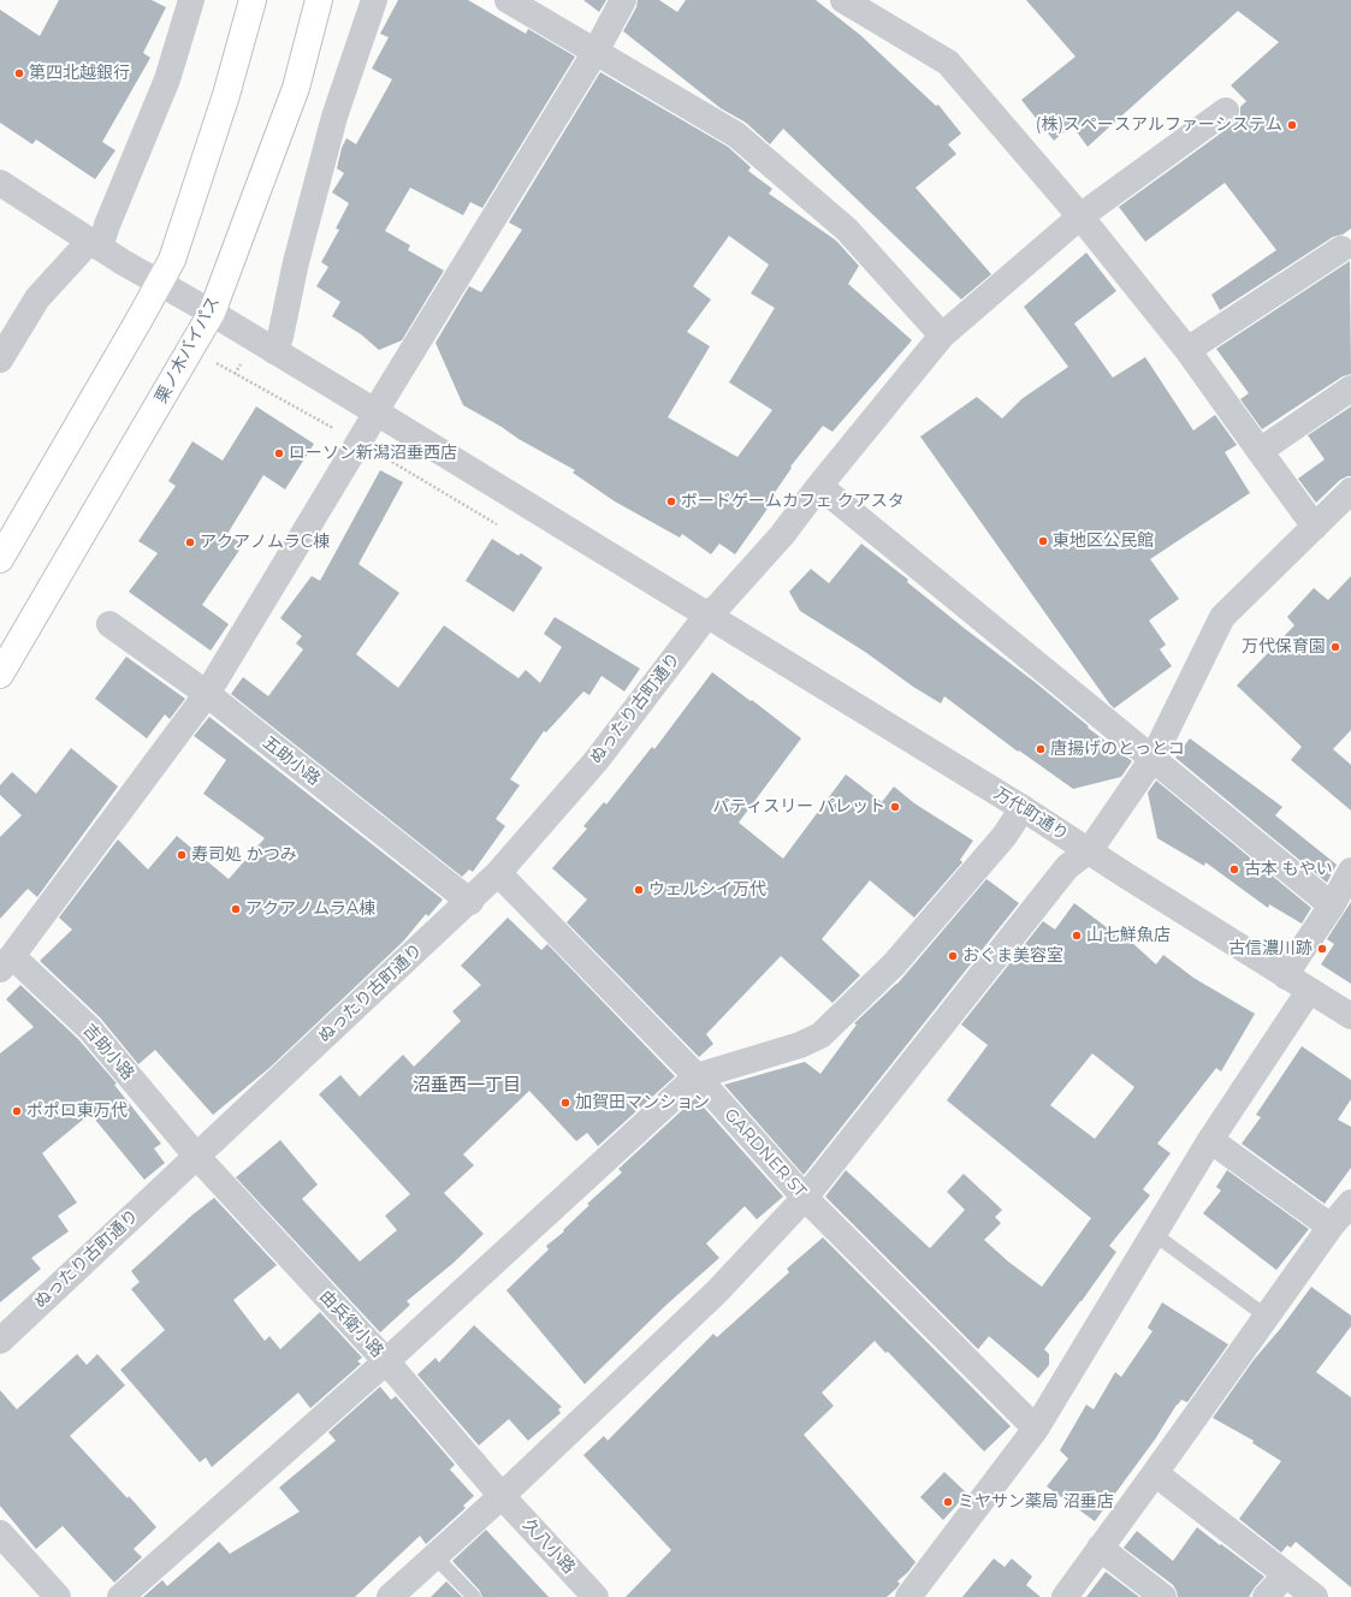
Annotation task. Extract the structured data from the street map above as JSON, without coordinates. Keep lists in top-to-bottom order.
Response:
{
  "streets": {
    "main road": ["栗ノ木バイパス"],
    "street": [
      "ぬったり古町通り",
      "五助小路",
      "万代町通り",
      "吉助小路",
      "GARDNER ST",
      "由兵衛小路",
      "久八小路"
    ]
  },
  "crossings": [
    ["栗ノ木バイパス", "万代町通り"],
    ["ぬったり古町通り", "五助小路"],
    ["ぬったり古町通り", "万代町通り"],
    ["ぬったり古町通り", "吉助小路"],
    ["ぬったり古町通り", "GARDNER ST"],
    ["ぬったり古町通り", "由兵衛小路"],
    ["吉助小路", "由兵衛小路"],
    ["由兵衛小路", "久八小路"]
  ],
  "districts": ["沼垂西一丁目"],
  "places": [
    "第四北越銀行",
    "(株)スペースアルファーシステム",
    "ローソン新潟沼垂西店",
    "ボードゲームカフェ クアスタ",
    "東地区公民館",
    "アクアノムラC棟",
    "万代保育園",
    "唐揚げのとっとコ",
    "パティスリー パレット",
    "寿司処 かつみ",
    "古本 もやい",
    "ウェルシイ万代",
    "アクアノムラA棟",
    "山七鮮魚店",
    "古信濃川跡",
    "おぐま美容室",
    "加賀田マンション",
    "ポポロ東万代",
    "ミヤサン薬局 沼垂店"
  ]
}
